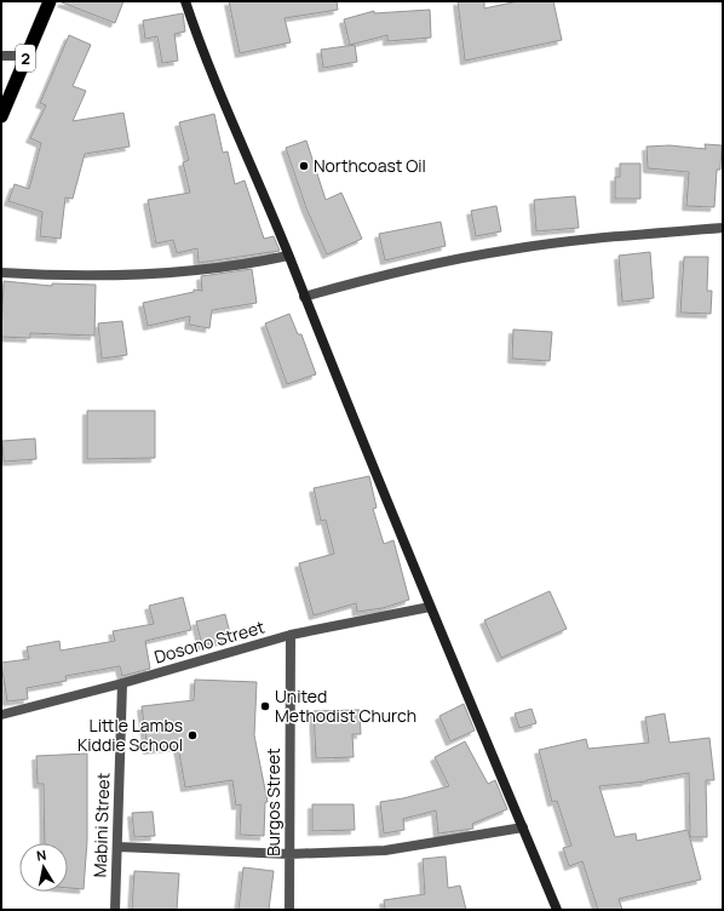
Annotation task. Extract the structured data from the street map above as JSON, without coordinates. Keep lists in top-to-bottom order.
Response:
{
  "streets": {
    "highway": ["2"],
    "street": ["Dosono Street", "Burgos Street", "Mabini Street"]
  },
  "crossings": [
    ["Dosono Street", "Burgos Street"],
    ["Dosono Street", "Mabini Street"]
  ],
  "places": ["Northcoast Oil", "United Methodist Church", "Little Lambs Kiddie School"],
  "north": "top"
}
